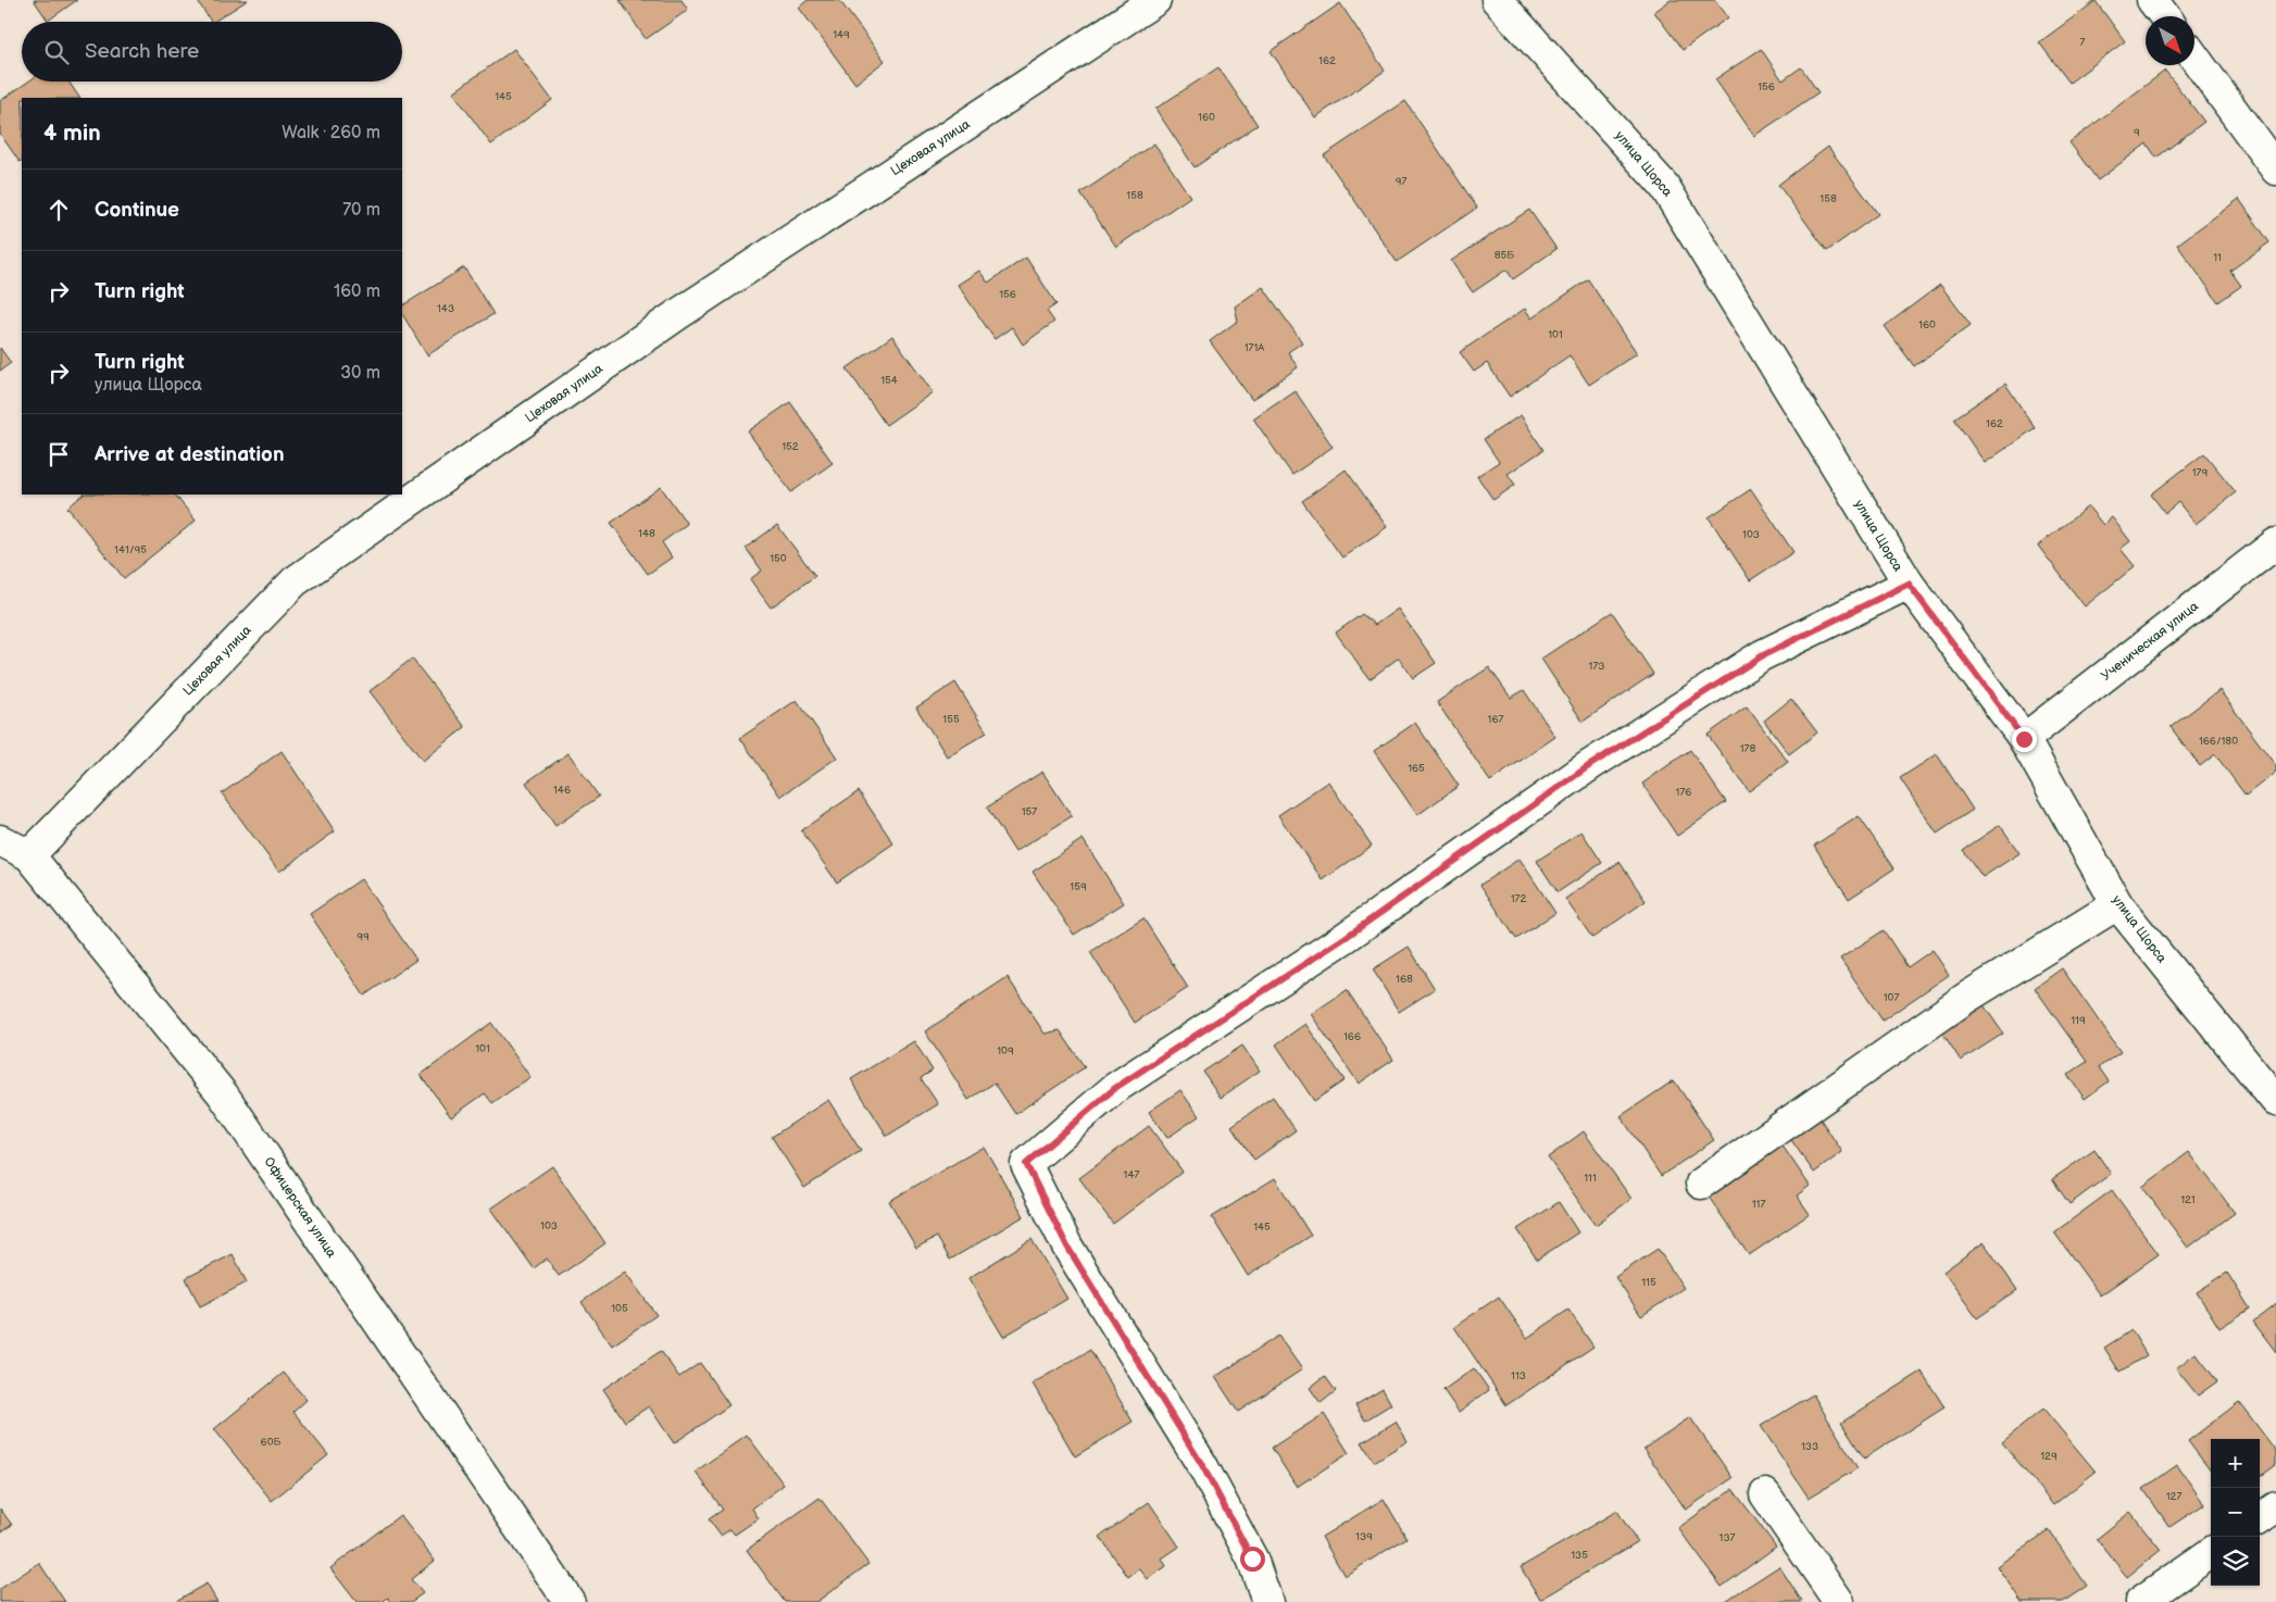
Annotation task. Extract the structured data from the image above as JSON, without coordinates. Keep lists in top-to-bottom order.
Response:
{
  "streets": {
    "street": [
      "Цеховая улица",
      "улица Щорса",
      "Ученическая улица",
      "Офицерская улица"
    ]
  },
  "crossings": [
    ["Цеховая улица", "Офицерская улица"],
    ["улица Щорса", "Ученическая улица"]
  ],
  "house_numbers": [
    "149",
    "7",
    "162",
    "156",
    "145",
    "160",
    "9",
    "97",
    "158",
    "158",
    "85Б",
    "11",
    "156",
    "143",
    "160",
    "101",
    "171А",
    "154",
    "162",
    "152",
    "179",
    "148",
    "103",
    "141/95",
    "150",
    "173",
    "155",
    "167",
    "166/180",
    "178",
    "165",
    "146",
    "176",
    "157",
    "159",
    "172",
    "99",
    "168",
    "107",
    "119",
    "166",
    "101",
    "109",
    "147",
    "111",
    "121",
    "117",
    "103",
    "145",
    "115",
    "105",
    "113",
    "60Б",
    "133",
    "129",
    "127",
    "139",
    "137",
    "135"
  ],
  "north": "bottom right",
  "page": {
    "search": "Search here",
    "heading": ["4 min", "Walk · 260 m"],
    "list": [
      ["Continue", "70 m"],
      ["Turn right", "160 m"],
      ["Turn right", "улица Щорса", "30 m"],
      "Arrive at destination"
    ],
    "map_buttons": ["+", "−"]
  }
}
